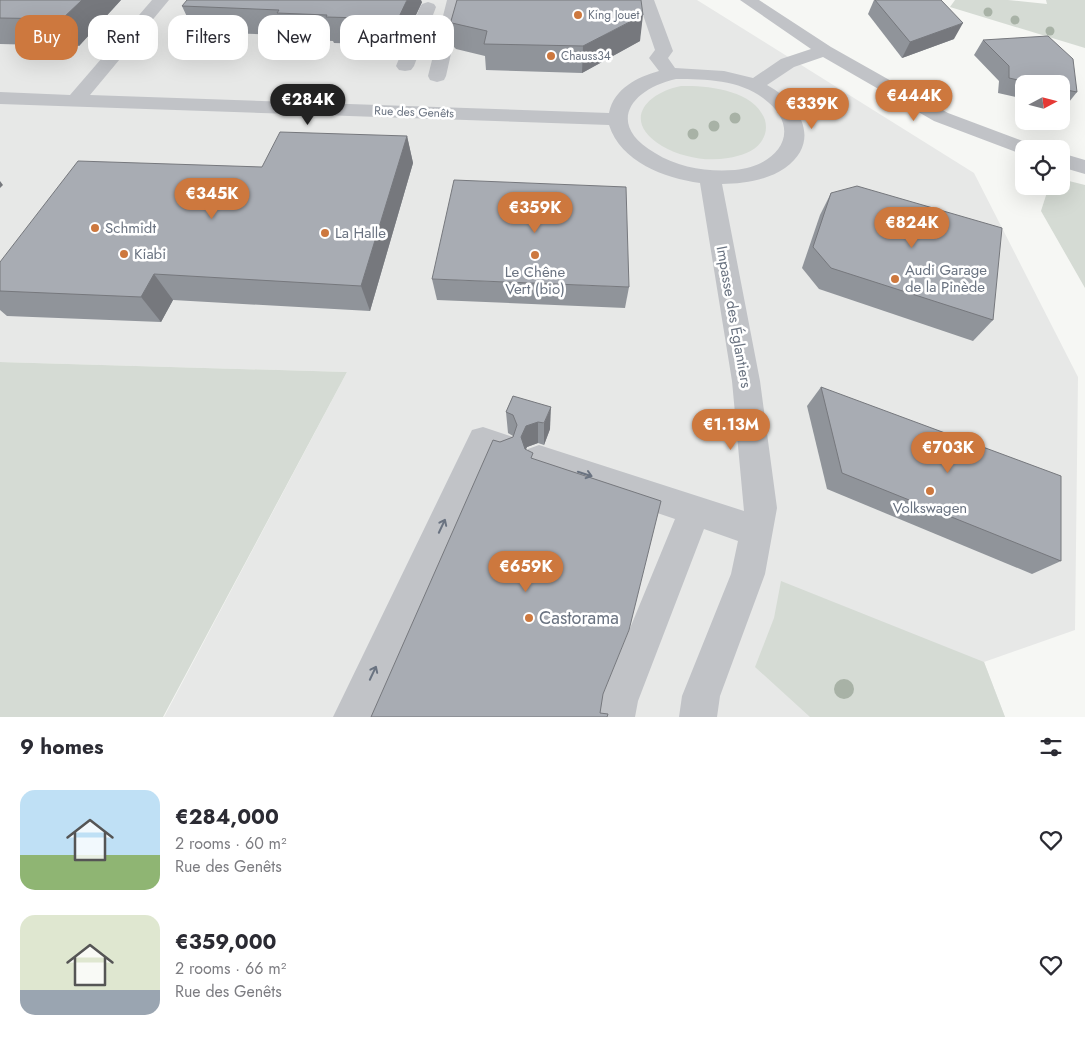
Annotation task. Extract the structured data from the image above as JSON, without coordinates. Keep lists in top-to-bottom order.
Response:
{
  "streets": {
    "street": ["Rue des Genêts", "Impasse des Églantiers"]
  },
  "crossings": [
    ["Rue des Genêts", "Impasse des Églantiers"]
  ],
  "places": [
    "King Jouet",
    "Chauss34",
    "Schmidt",
    "La Halle",
    "Kiabi",
    "Le Chêne Vert (bio)",
    "Audi Garage de la Pinède",
    "Volkswagen",
    "Castorama"
  ],
  "north": "right",
  "page": {
    "chip": [
      "Buy",
      "Rent",
      "Filters",
      "New",
      "Apartment"
    ],
    "price": [
      "€444K",
      "€284K",
      "€339K",
      "€345K",
      "€359K",
      "€824K",
      "€1.13M",
      "€703K",
      "€659K"
    ],
    "heading": "9 homes",
    "list": [
      {
        "name": "€284,000",
        "note": "2 rooms · 60 m² · Rue des Genêts"
      },
      {
        "name": "€359,000",
        "note": "2 rooms · 66 m² · Rue des Genêts"
      }
    ]
  }
}
